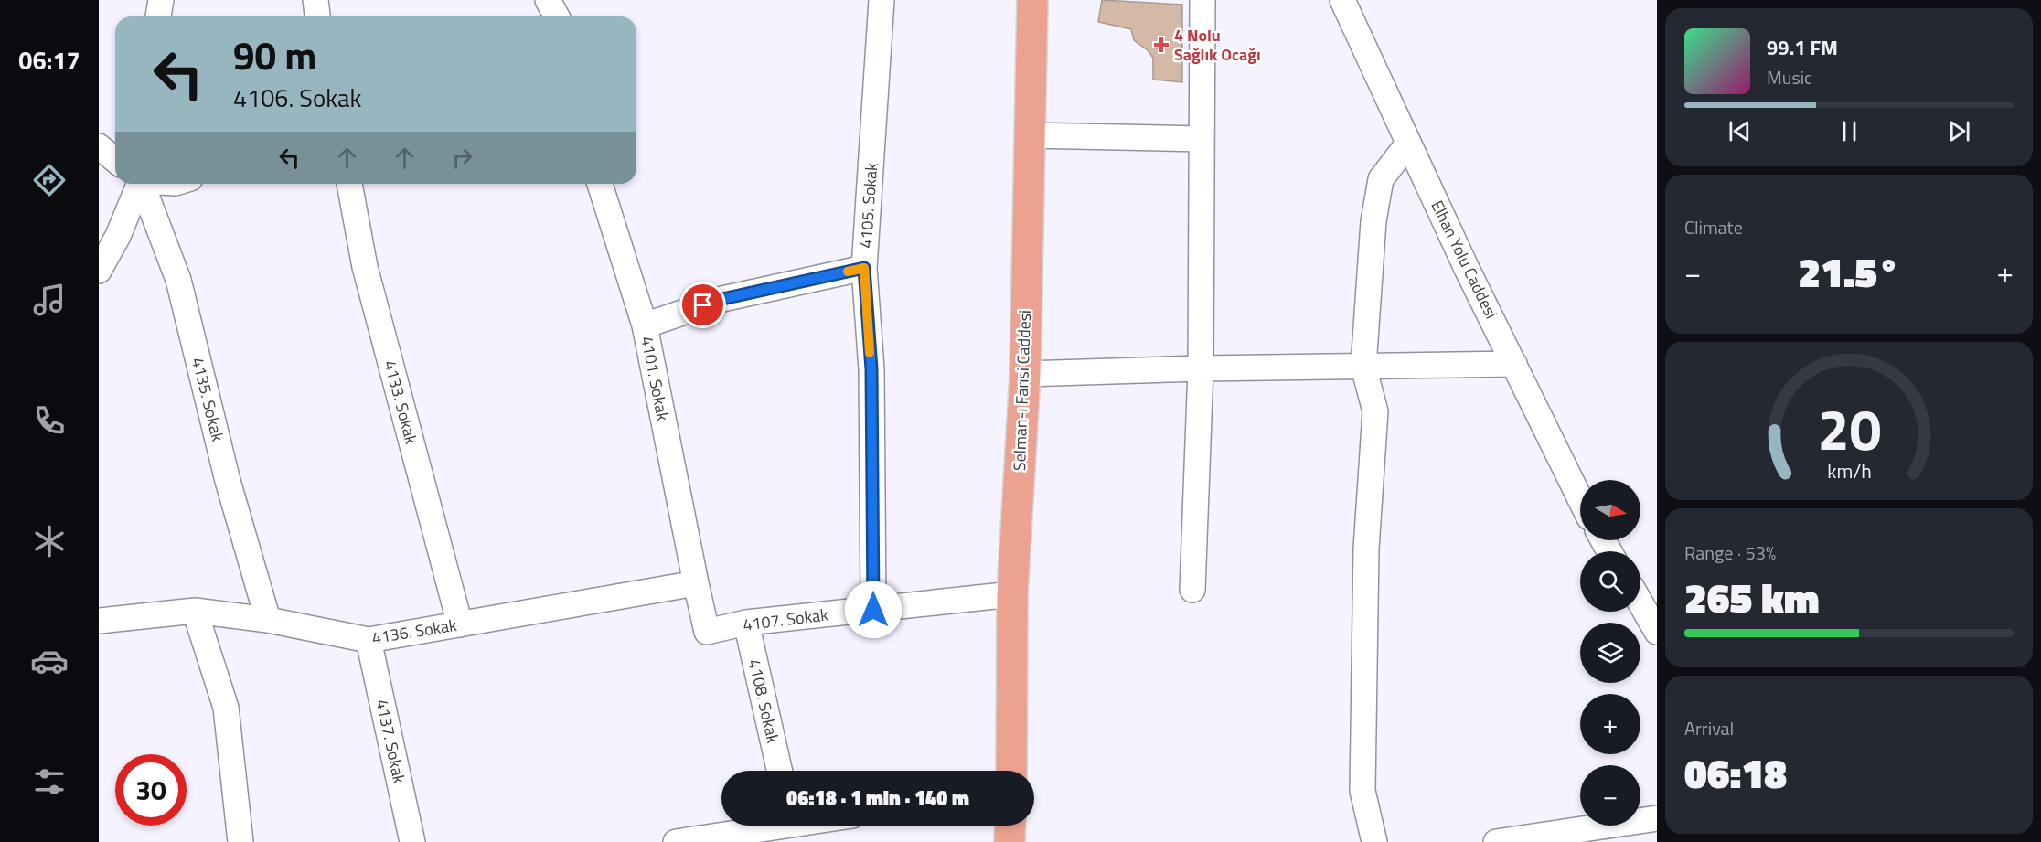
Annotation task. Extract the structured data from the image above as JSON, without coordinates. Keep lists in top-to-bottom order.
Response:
{
  "streets": {
    "main road": ["Selman-ı Farısi Caddesi"],
    "street": [
      "4105. Sokak",
      "Elhan Yolu Caddesi",
      "4101. Sokak",
      "4135. Sokak",
      "4133. Sokak",
      "4107. Sokak",
      "4136. Sokak",
      "4108. Sokak",
      "4137. Sokak"
    ]
  },
  "crossings": [
    ["4105. Sokak", "4107. Sokak"],
    ["4101. Sokak", "4107. Sokak"],
    ["4101. Sokak", "4136. Sokak"],
    ["Selman-ı Farısi Caddesi", "4107. Sokak"],
    ["4135. Sokak", "4136. Sokak"],
    ["4133. Sokak", "4136. Sokak"],
    ["4107. Sokak", "4136. Sokak"],
    ["4107. Sokak", "4108. Sokak"],
    ["4136. Sokak", "4137. Sokak"]
  ],
  "places": {
    "health": ["4 Nolu Sağlık Ocağı"]
  },
  "north": "right",
  "page": {
    "tabs": "06:17",
    "turn": ["90 m", "4106. Sokak"],
    "song": ["99.1 FM", "Music"],
    "tile": [
      "Climate",
      ["Range · 53%", "265 km"],
      ["Arrival", "06:18"]
    ],
    "heat": ["−", "21.5°", "+"],
    "map_buttons": ["+", "−"],
    "limit": "30",
    "trip": "06:18 · 1 min · 140 m",
    "gauge": ["20", "km/h"]
  }
}
